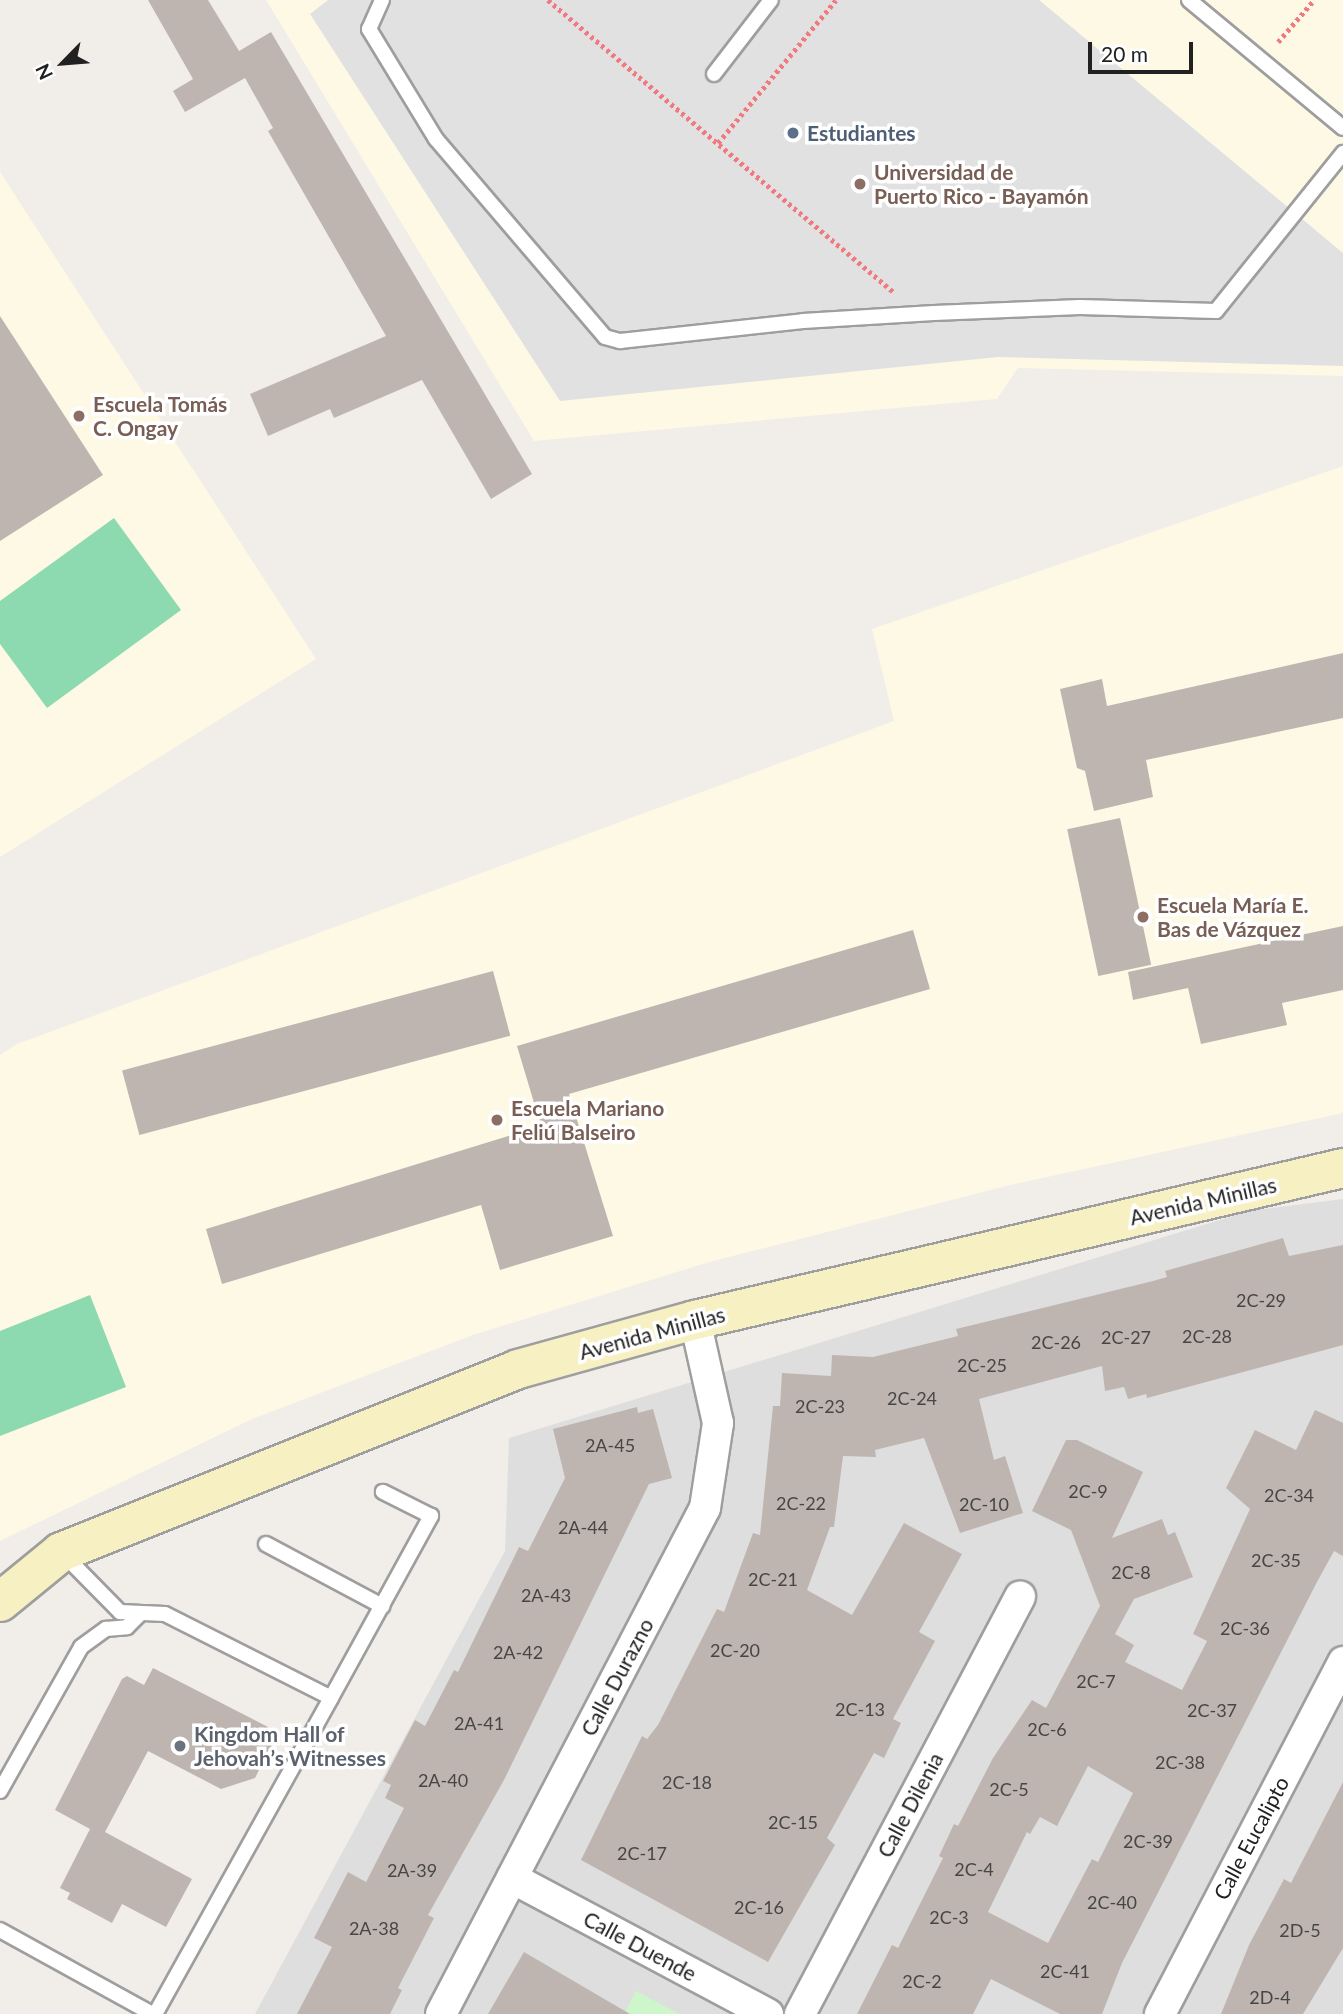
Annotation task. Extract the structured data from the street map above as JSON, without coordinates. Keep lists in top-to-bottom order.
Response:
{
  "streets": {
    "main road": ["Avenida Minillas"],
    "street": [
      "Calle Durazno",
      "Calle Dilenia",
      "Calle Eucalipto",
      "Calle Duende"
    ]
  },
  "crossings": [
    ["Avenida Minillas", "Calle Durazno"],
    ["Calle Durazno", "Calle Duende"]
  ],
  "places": [
    "Estudiantes",
    "Universidad de Puerto Rico - Bayamón",
    "Escuela Tomás C. Ongay",
    "Escuela María E. Bas de Vázquez",
    "Escuela Mariano Feliú Balseiro",
    "Kingdom Hall of Jehovah’s Witnesses"
  ],
  "house_numbers": [
    "2C-29",
    "2C-28",
    "2C-27",
    "2C-26",
    "2C-25",
    "2C-24",
    "2C-23",
    "2A-45",
    "2C-9",
    "2C-34",
    "2C-22",
    "2C-10",
    "2A-44",
    "2C-35",
    "2C-8",
    "2C-21",
    "2A-43",
    "2C-36",
    "2C-20",
    "2A-42",
    "2C-7",
    "2C-13",
    "2C-37",
    "2A-41",
    "2C-6",
    "2C-38",
    "2A-40",
    "2C-18",
    "2C-5",
    "2C-15",
    "2C-39",
    "2C-17",
    "2C-4",
    "2A-39",
    "2C-40",
    "2C-16",
    "2C-3",
    "2A-38",
    "2D-5",
    "2C-41",
    "2C-2",
    "2D-4"
  ],
  "scale_bar": "20 m",
  "north": "bottom left"
}
